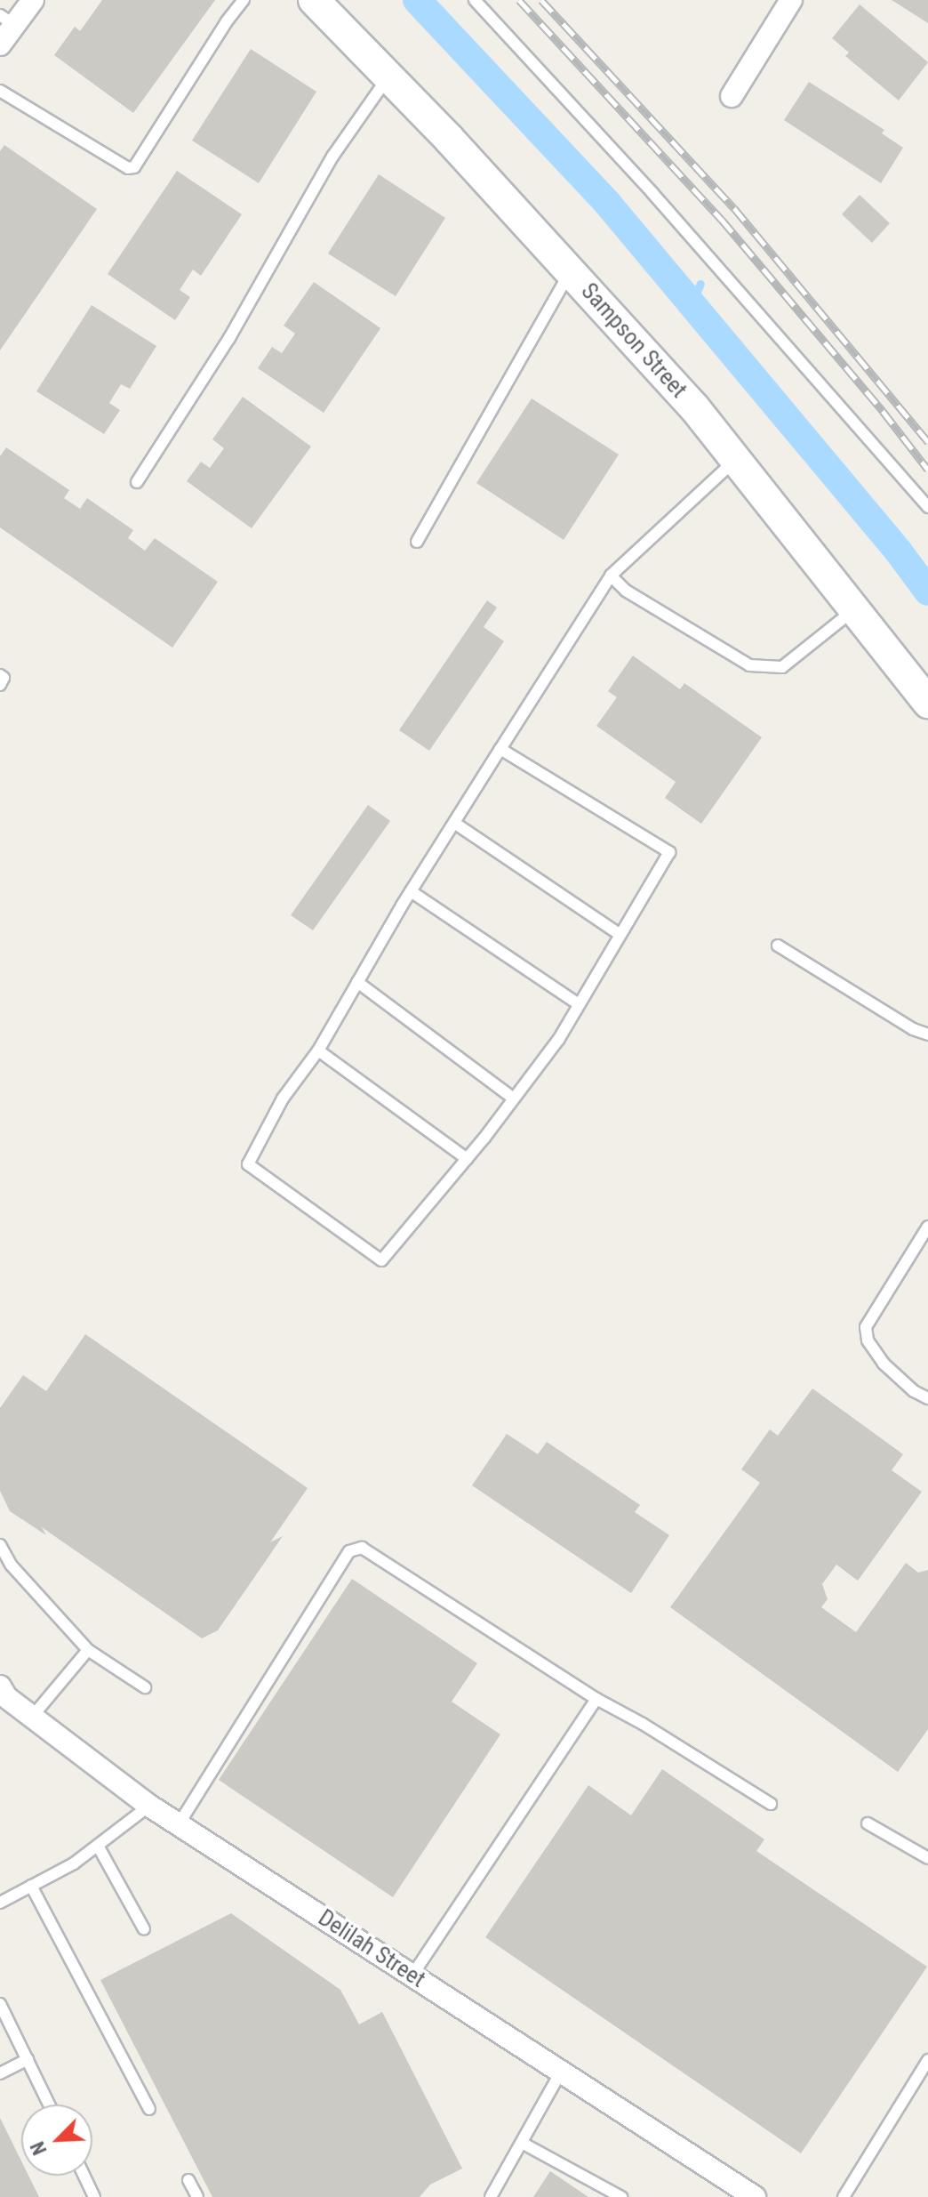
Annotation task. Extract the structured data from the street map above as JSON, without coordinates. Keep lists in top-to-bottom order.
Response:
{
  "streets": {
    "street": ["Sampson Street", "Delilah Street"]
  },
  "north": "bottom left"
}
